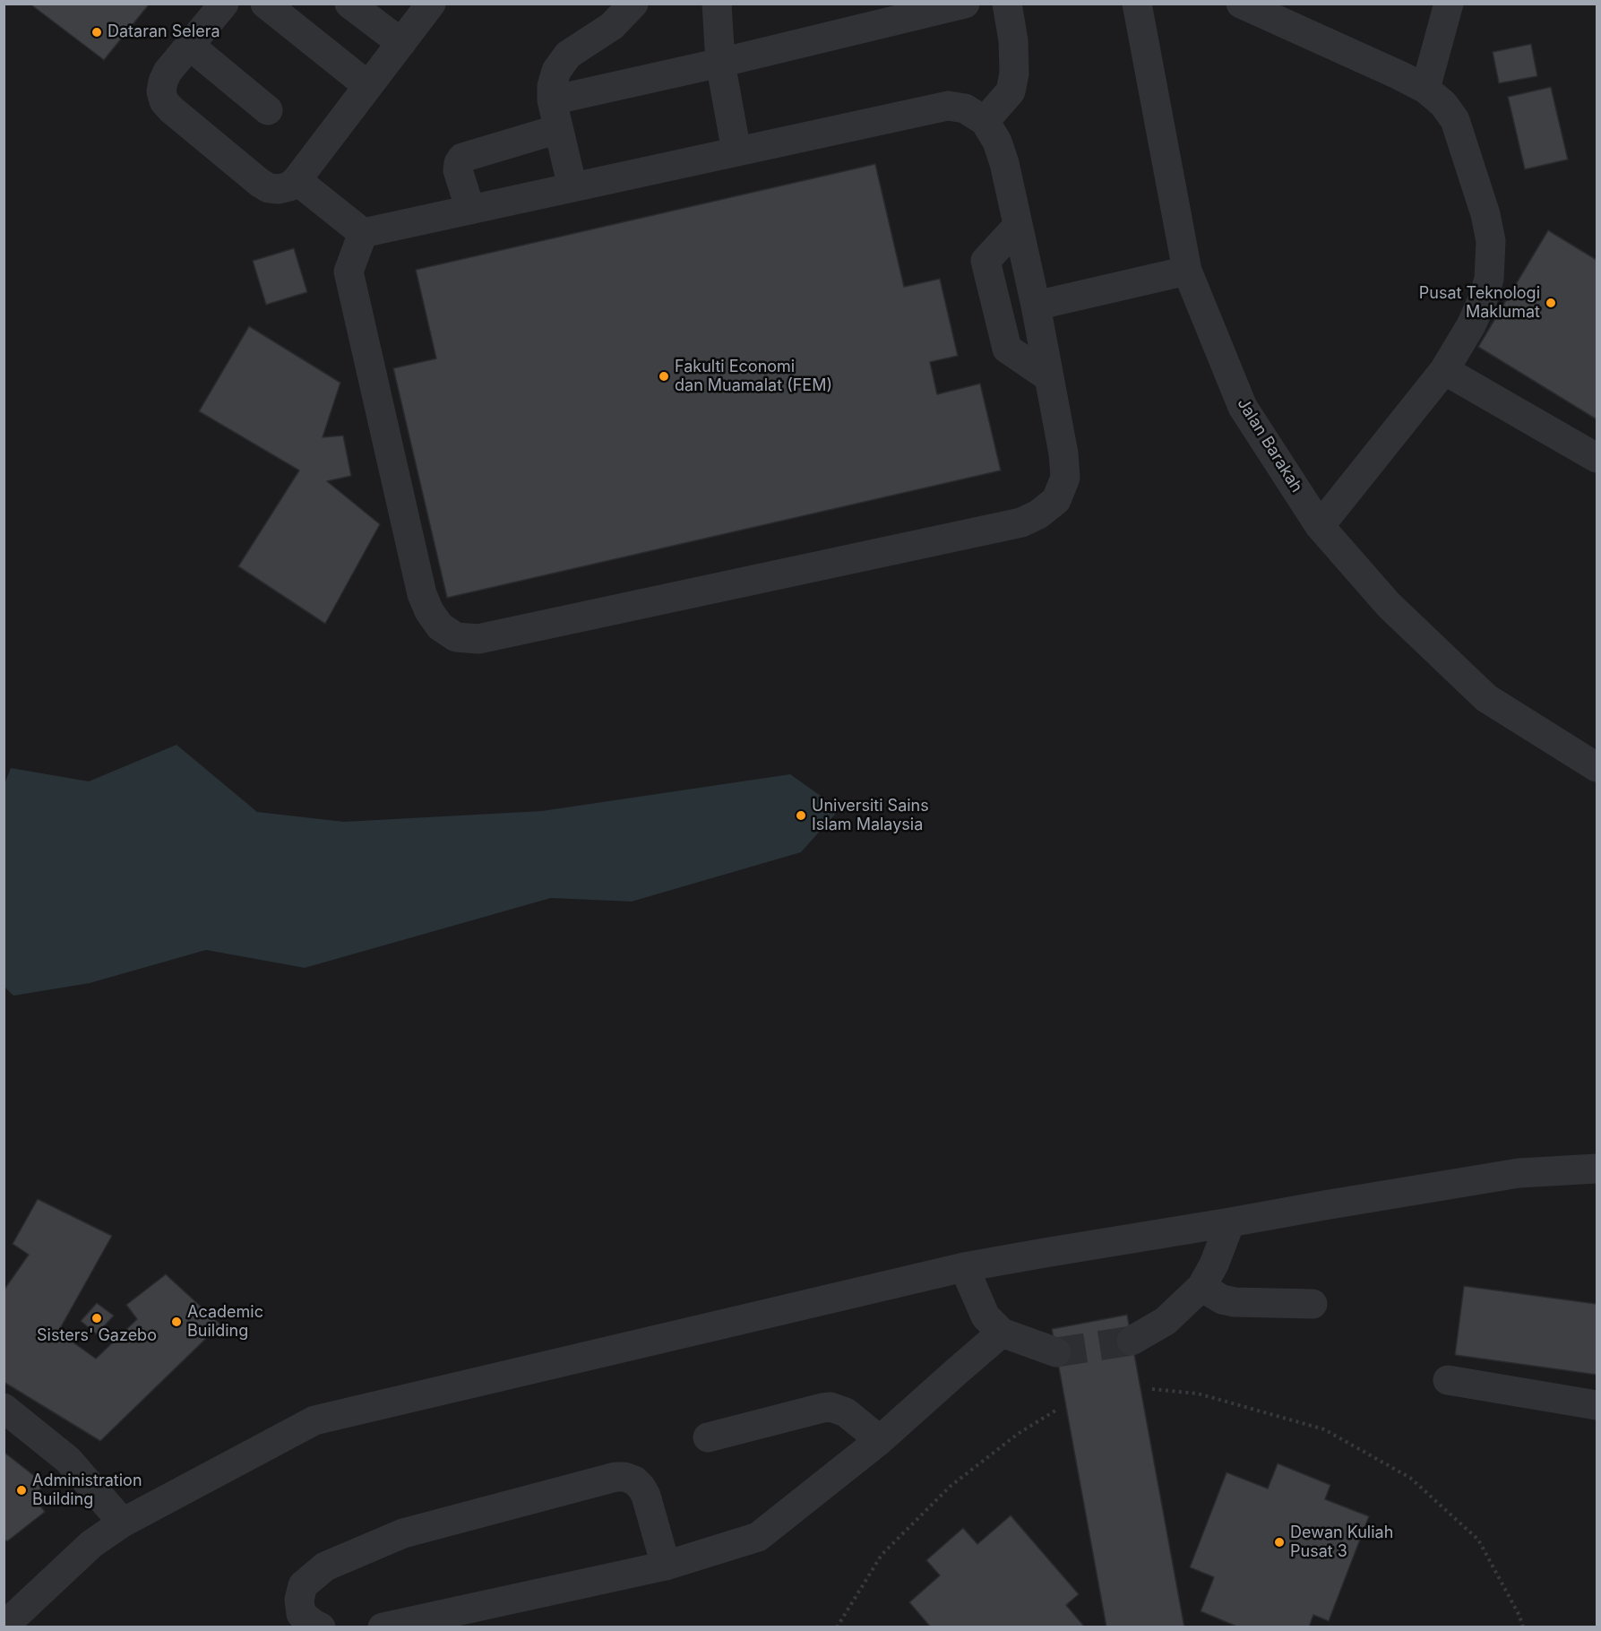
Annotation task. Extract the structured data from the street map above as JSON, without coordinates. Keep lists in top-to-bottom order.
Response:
{
  "streets": {
    "street": ["Jalan Barakah"]
  },
  "places": [
    "Dataran Selera",
    "Pusat Teknologi Maklumat",
    "Fakulti Economi dan Muamalat (FEM)",
    "Universiti Sains Islam Malaysia",
    "Sisters' Gazebo",
    "Academic Building",
    "Administration Building",
    "Dewan Kuliah Pusat 3"
  ]
}
